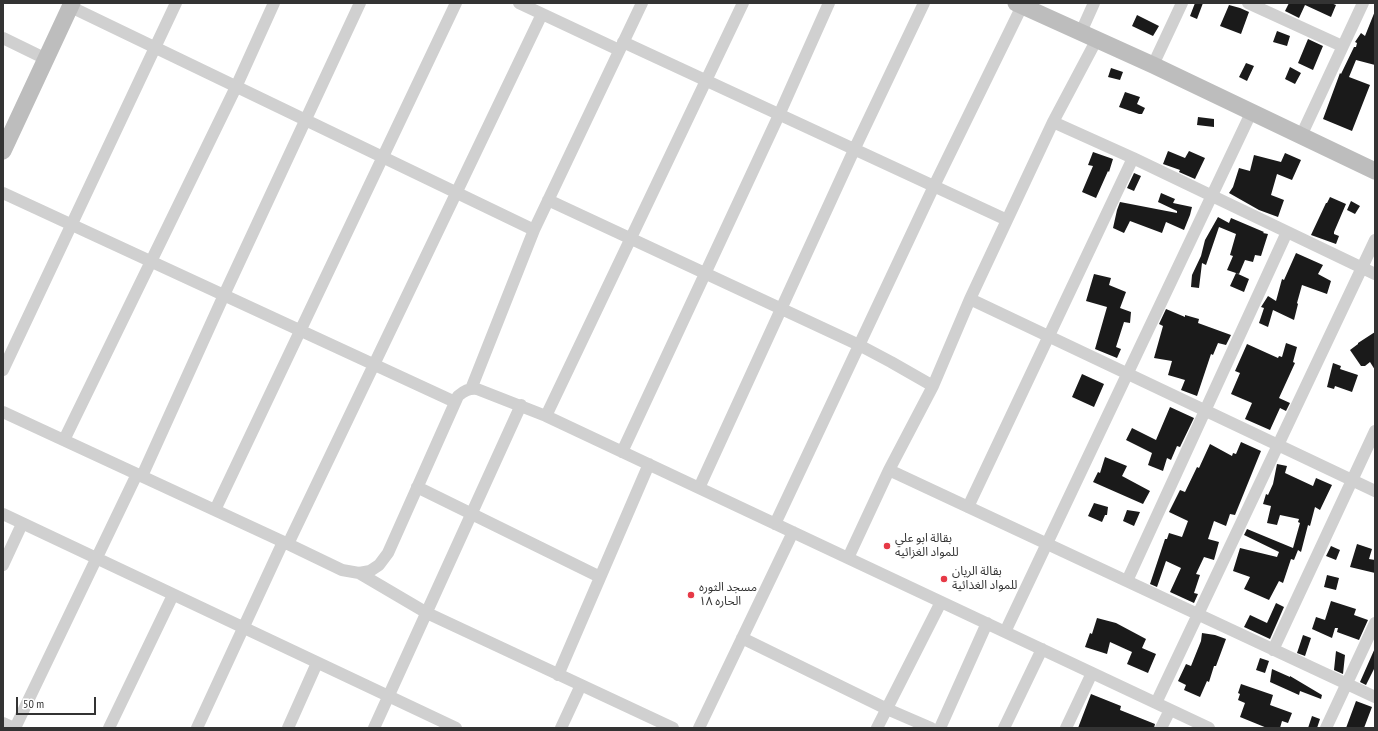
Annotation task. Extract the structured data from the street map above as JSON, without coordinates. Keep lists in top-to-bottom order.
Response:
{
  "places": ["بقالة ابو علي للمواد الغزائيه", "بقالة الريان للمواد الغذائية", "مسجد الثوره الحاره ١٨"],
  "scale_bar": "50 m"
}
